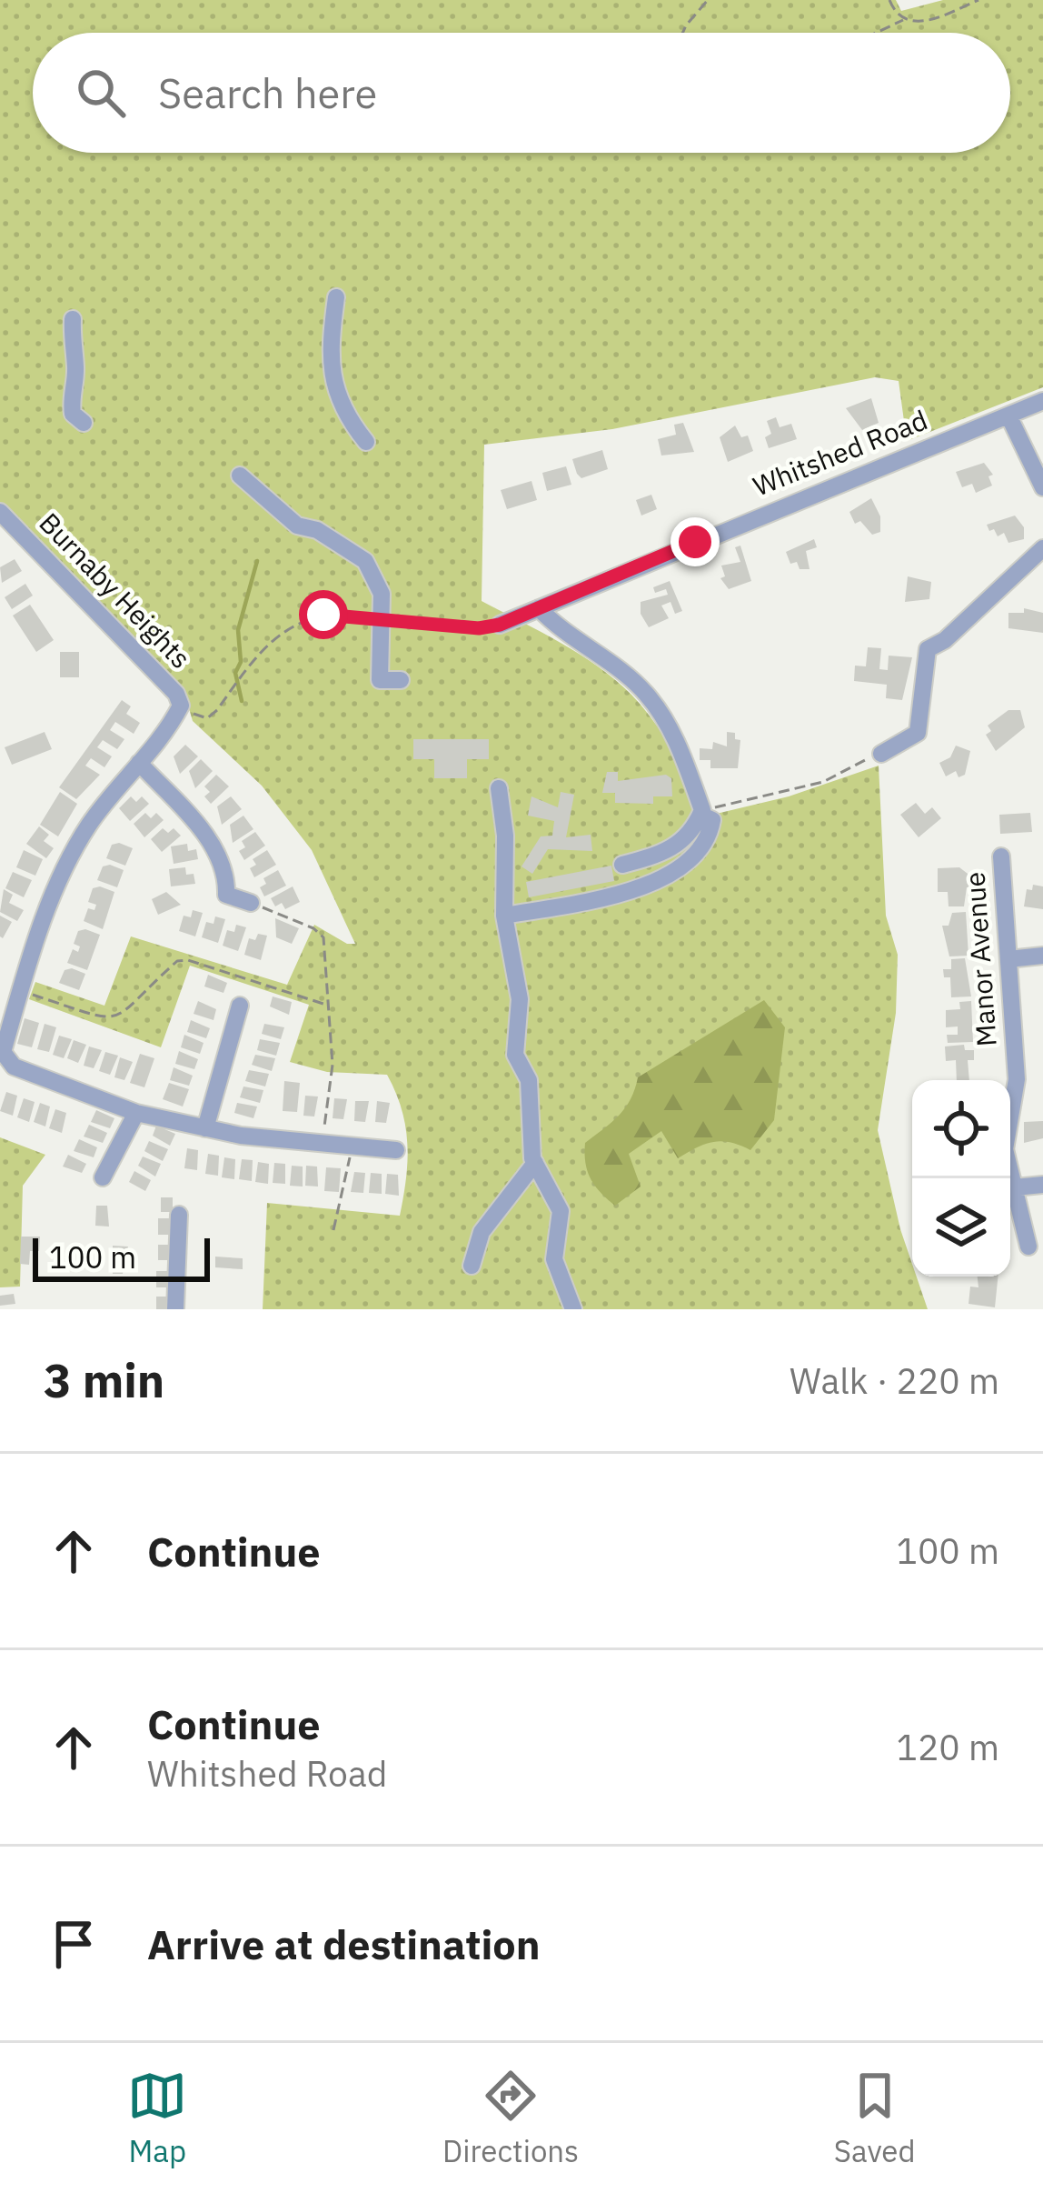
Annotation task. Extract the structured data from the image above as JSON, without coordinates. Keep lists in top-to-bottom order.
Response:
{
  "streets": {
    "street": ["Whitshed Road", "Burnaby Heights", "Manor Avenue"]
  },
  "scale_bar": "100 m",
  "page": {
    "search": "Search here",
    "scale": "100 m",
    "heading": ["3 min", "Walk · 220 m"],
    "list": [
      ["Continue", "100 m"],
      ["Continue", "Whitshed Road", "120 m"],
      "Arrive at destination"
    ],
    "nav": ["Map", "Directions", "Saved"]
  }
}
